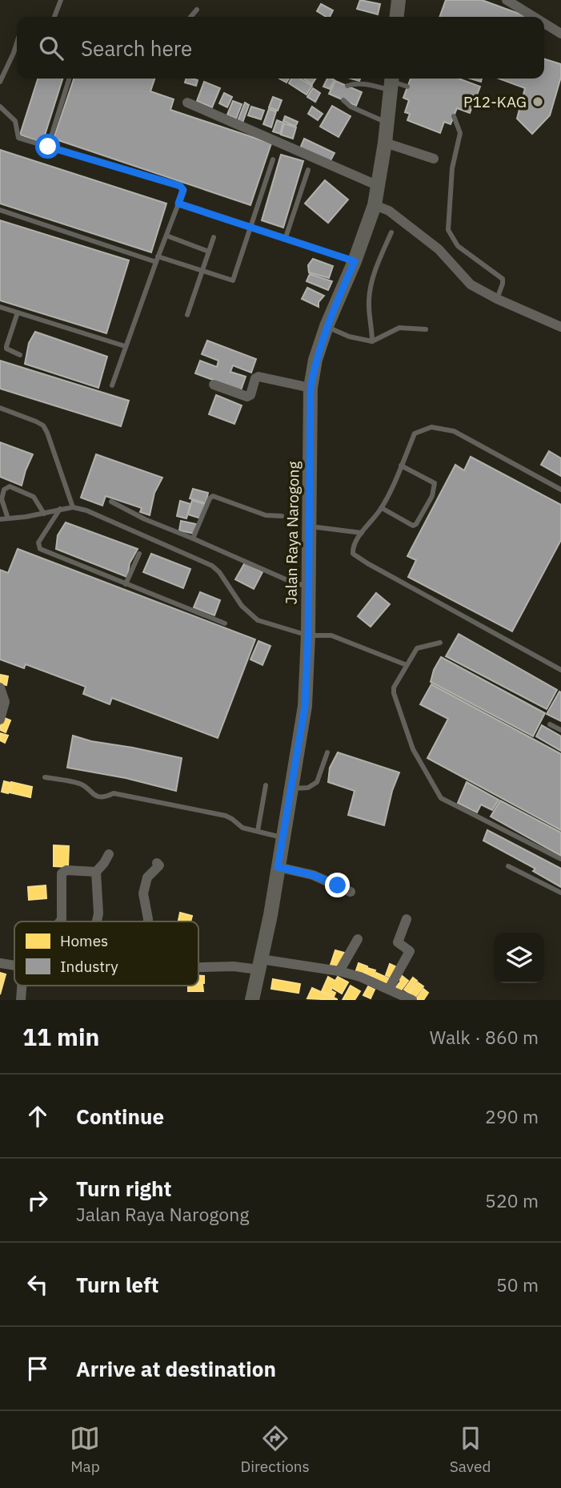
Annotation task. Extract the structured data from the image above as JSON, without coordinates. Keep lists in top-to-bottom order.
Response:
{
  "streets": {
    "main road": ["Jalan Raya Narogong"]
  },
  "places": ["P12-KAG"],
  "legend": ["Homes", "Industry"],
  "page": {
    "search": "Search here",
    "heading": ["11 min", "Walk · 860 m"],
    "list": [
      ["Continue", "290 m"],
      ["Turn right", "Jalan Raya Narogong", "520 m"],
      ["Turn left", "50 m"],
      "Arrive at destination"
    ],
    "nav": ["Map", "Directions", "Saved"]
  }
}
